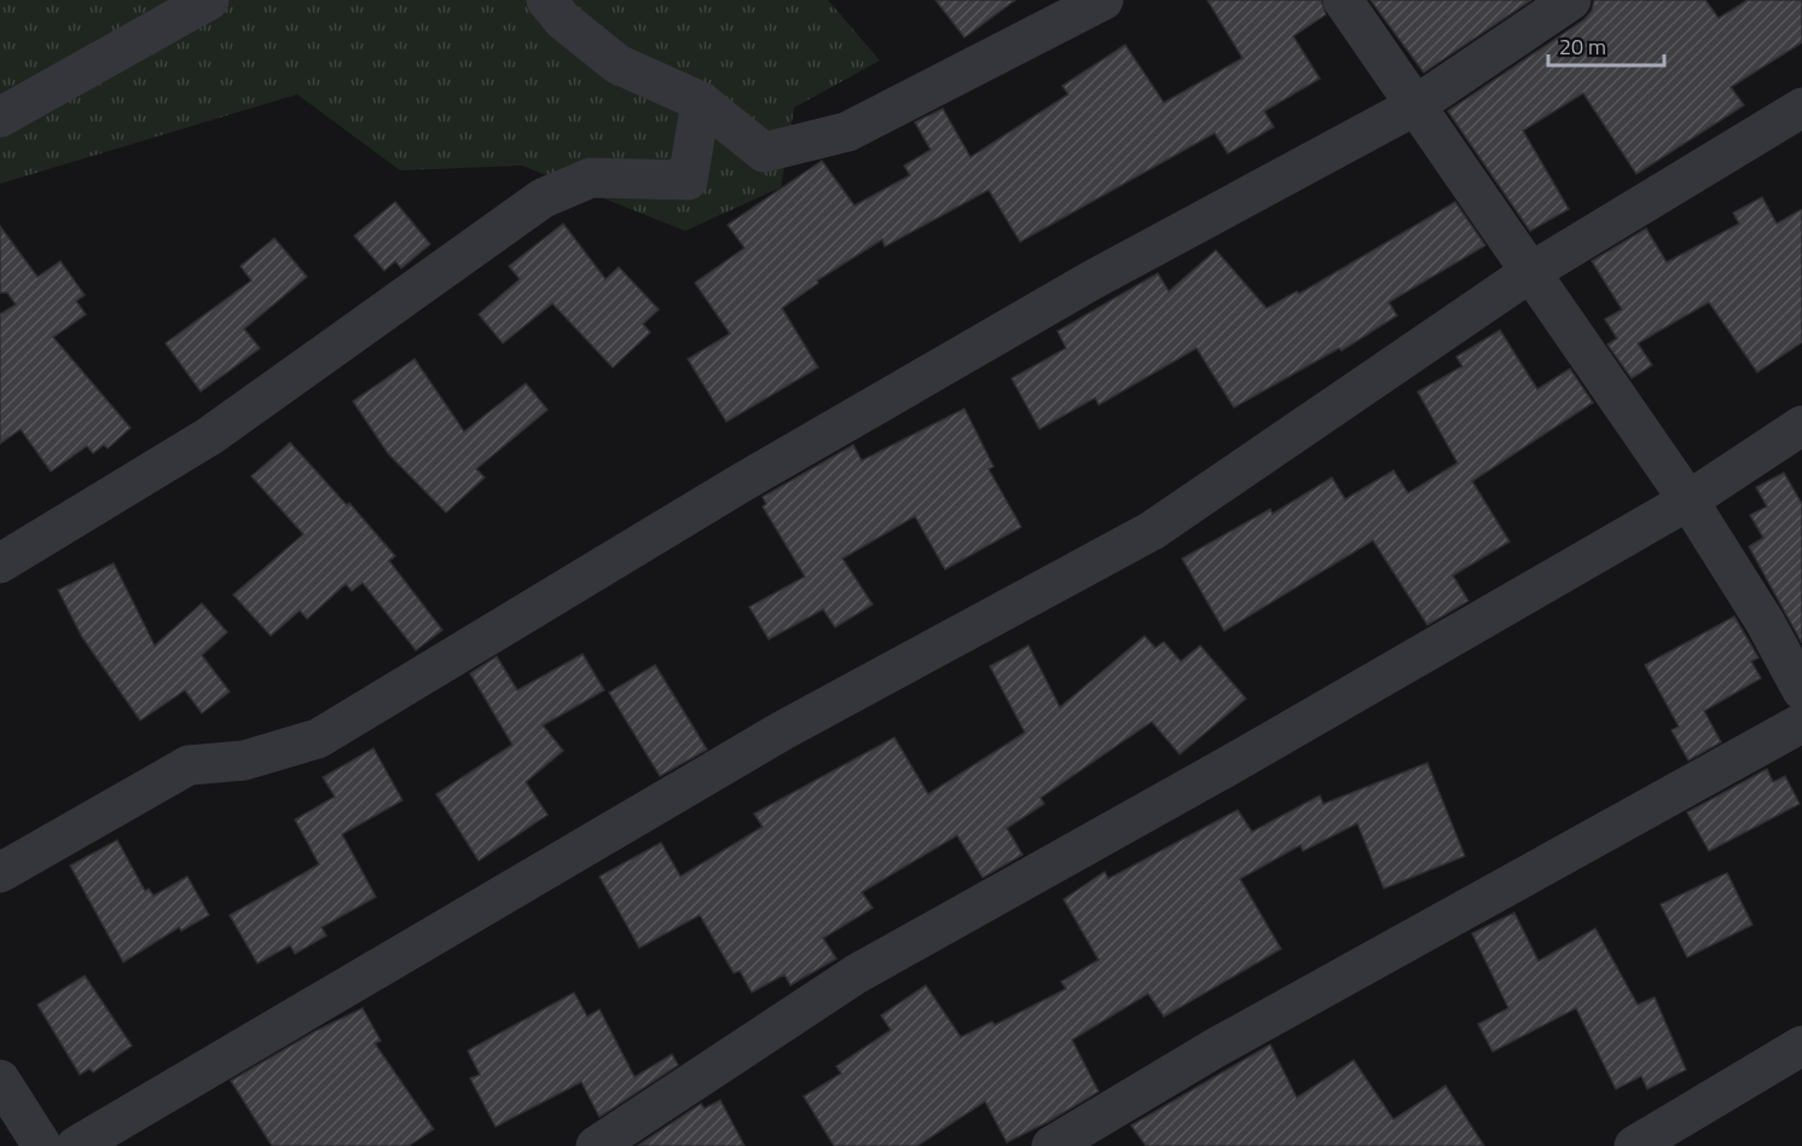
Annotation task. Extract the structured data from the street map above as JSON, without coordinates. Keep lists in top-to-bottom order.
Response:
{
  "scale_bar": "20 m"
}
